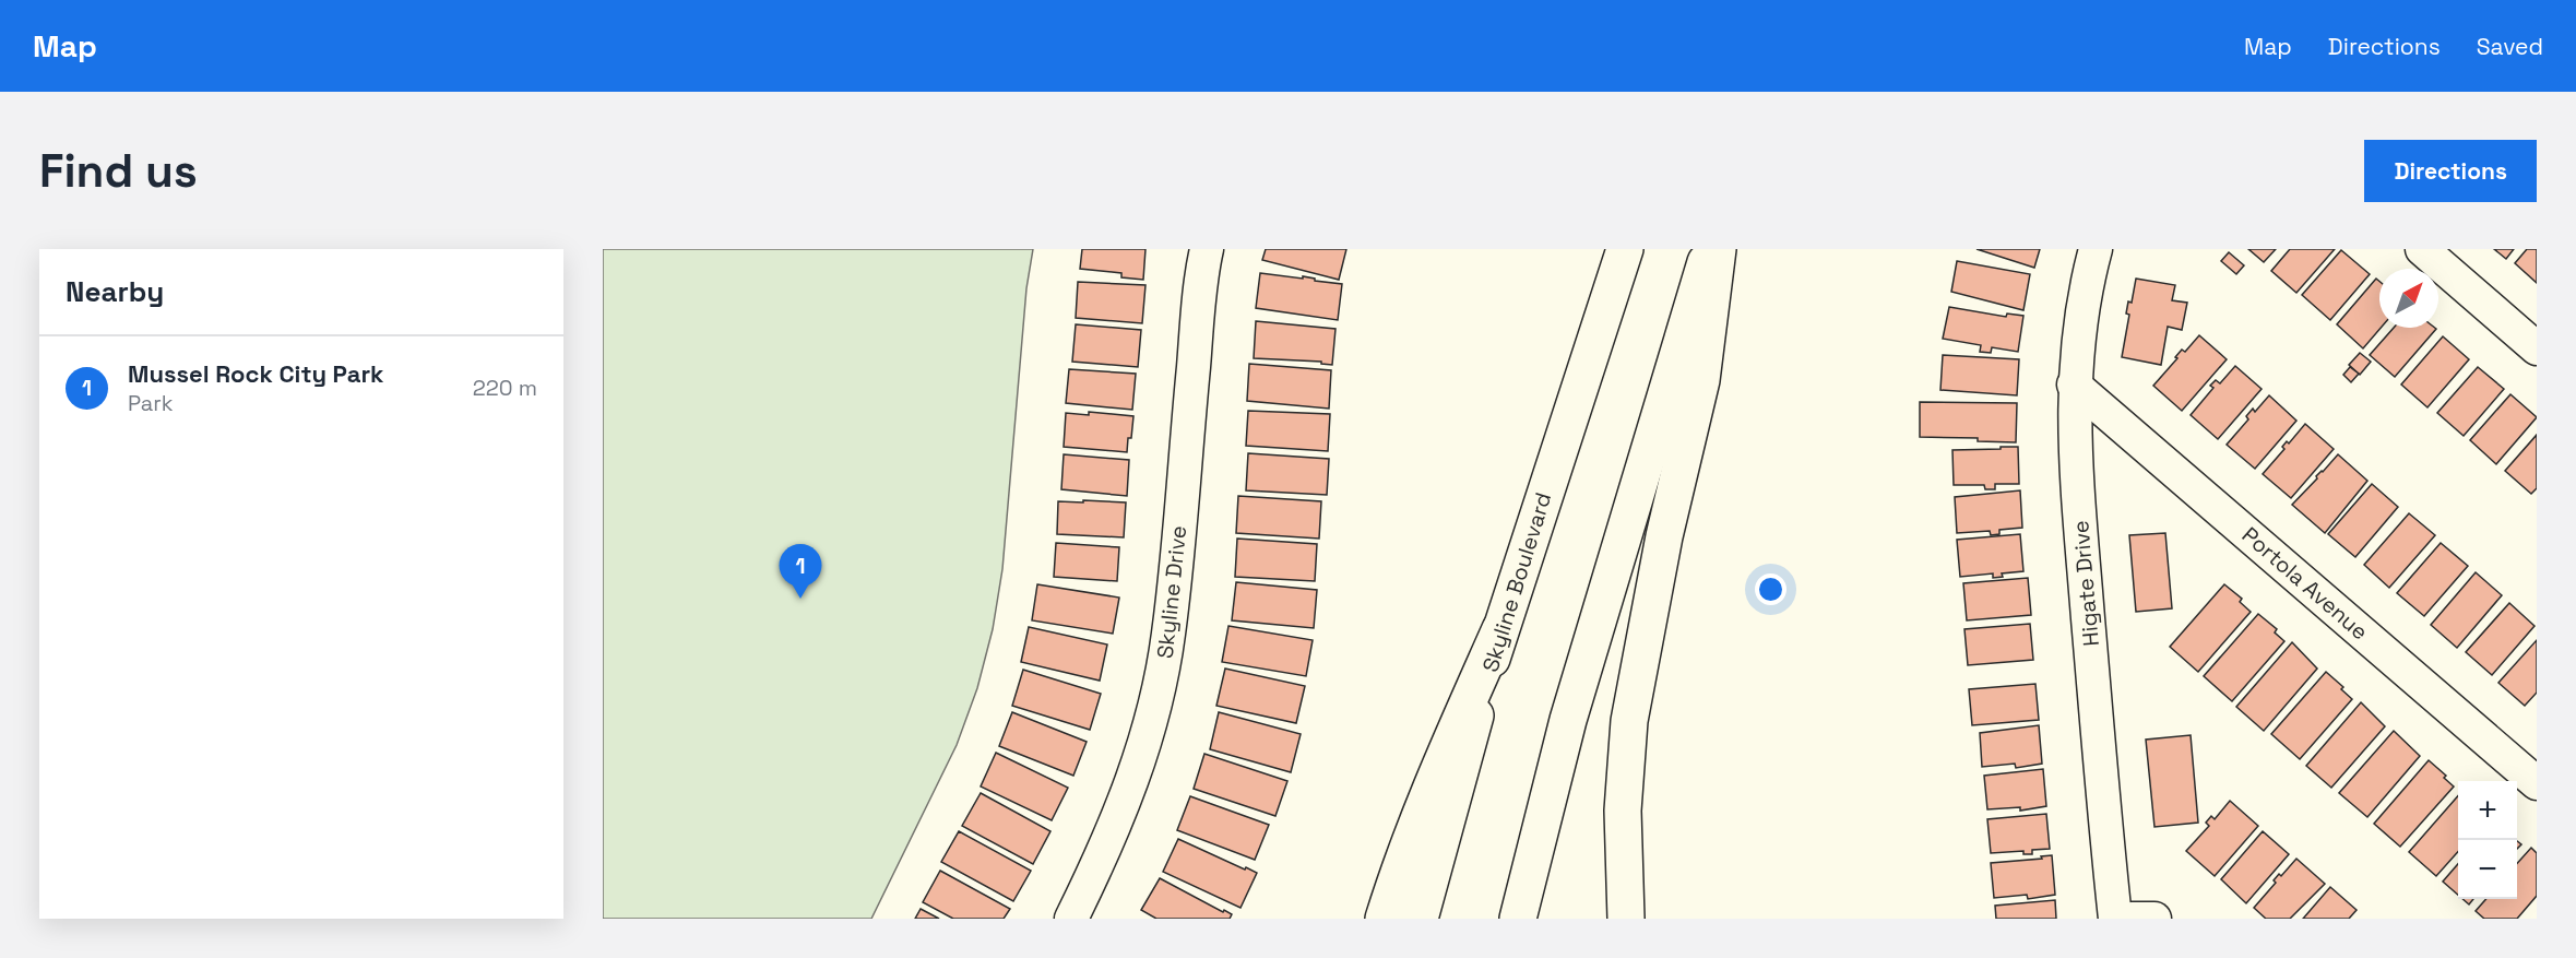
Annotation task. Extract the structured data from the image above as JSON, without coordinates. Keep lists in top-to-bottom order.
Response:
{
  "streets": {
    "main road": ["Skyline Boulevard"],
    "street": ["Higate Drive", "Portola Avenue", "Skyline Drive"]
  },
  "crossings": [
    ["Higate Drive", "Portola Avenue"]
  ],
  "north": "top right",
  "page": {
    "header": "Map",
    "nav": ["Map", "Directions", "Saved"],
    "buttons": "Directions",
    "title": "Find us",
    "heading": "Nearby",
    "list": [
      {
        "mark": "1",
        "name": "Mussel Rock City Park",
        "note": "Park",
        "value": "220 m"
      }
    ],
    "pins": "1",
    "map_buttons": ["+", "−"]
  }
}
